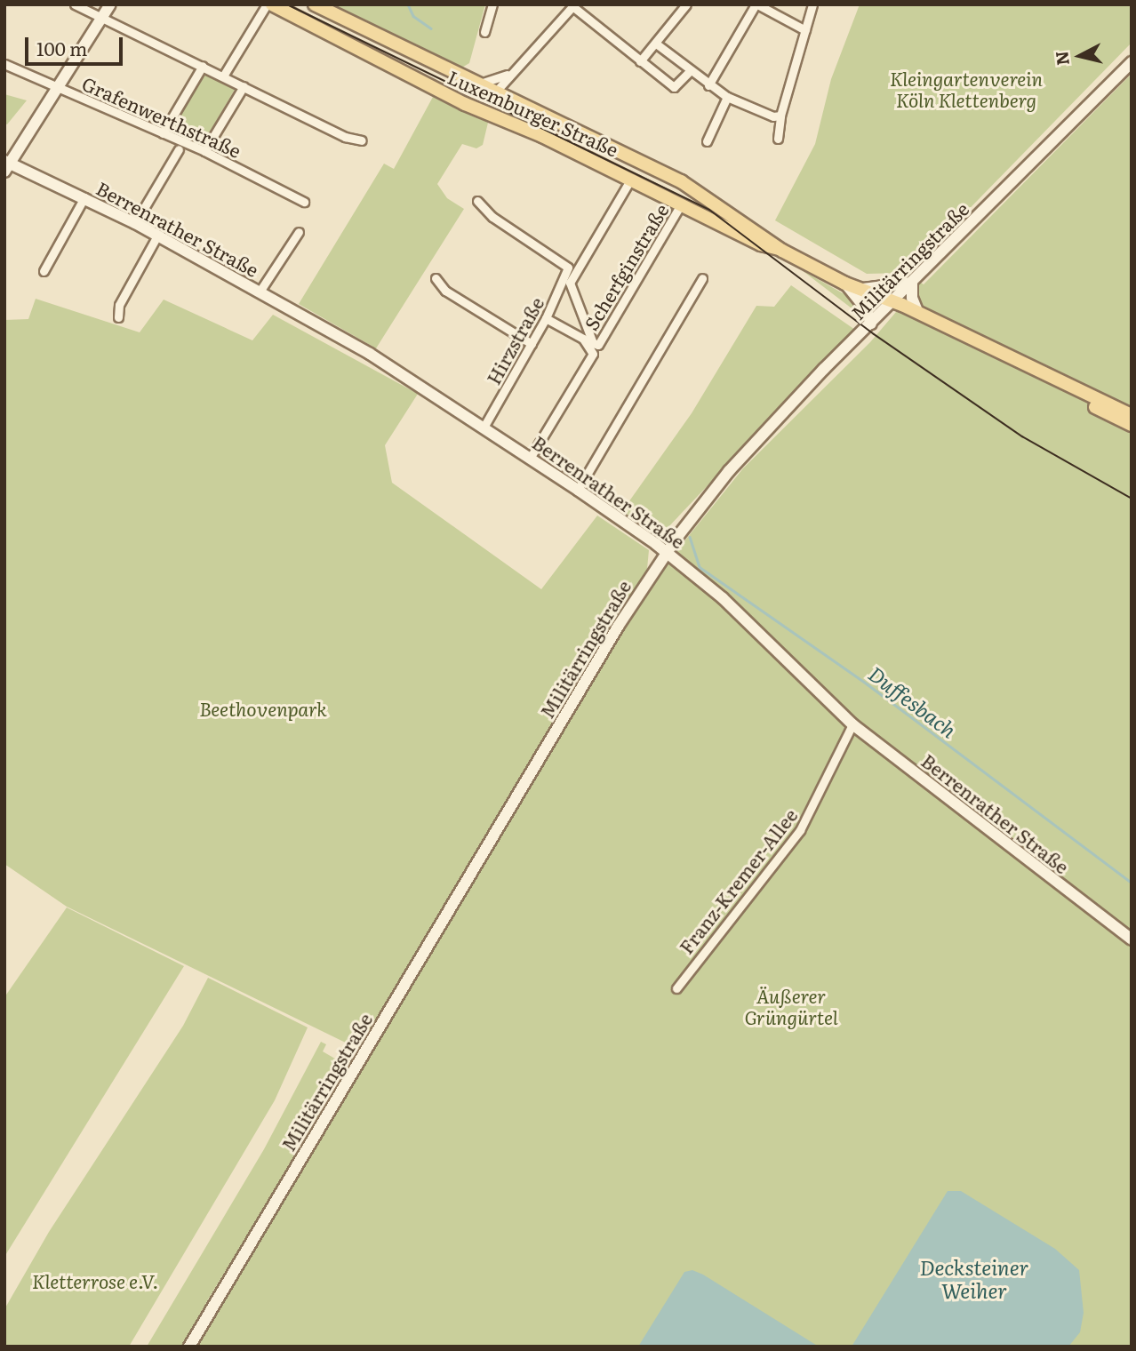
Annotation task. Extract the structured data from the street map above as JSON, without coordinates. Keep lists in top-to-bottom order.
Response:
{
  "streets": {
    "main road": ["Luxemburger Straße", "Berrenrather Straße", "Militärringstraße"],
    "street": [
      "Grafenwerthstraße",
      "Scherfginstraße",
      "Hirzstraße",
      "Franz-Kremer-Allee"
    ]
  },
  "crossings": [
    ["Luxemburger Straße", "Militärringstraße"],
    ["Luxemburger Straße", "Scherfginstraße"],
    ["Berrenrather Straße", "Militärringstraße"],
    ["Berrenrather Straße", "Scherfginstraße"],
    ["Berrenrather Straße", "Hirzstraße"],
    ["Berrenrather Straße", "Franz-Kremer-Allee"],
    ["Scherfginstraße", "Hirzstraße"]
  ],
  "water": ["Duffesbach", "Decksteiner Weiher"],
  "parks": [
    "Kleingartenverein Köln Klettenberg",
    "Beethovenpark",
    "Äußerer Grüngürtel",
    "Kletterrose e.V."
  ],
  "scale_bar": "100 m",
  "north": "left"
}
